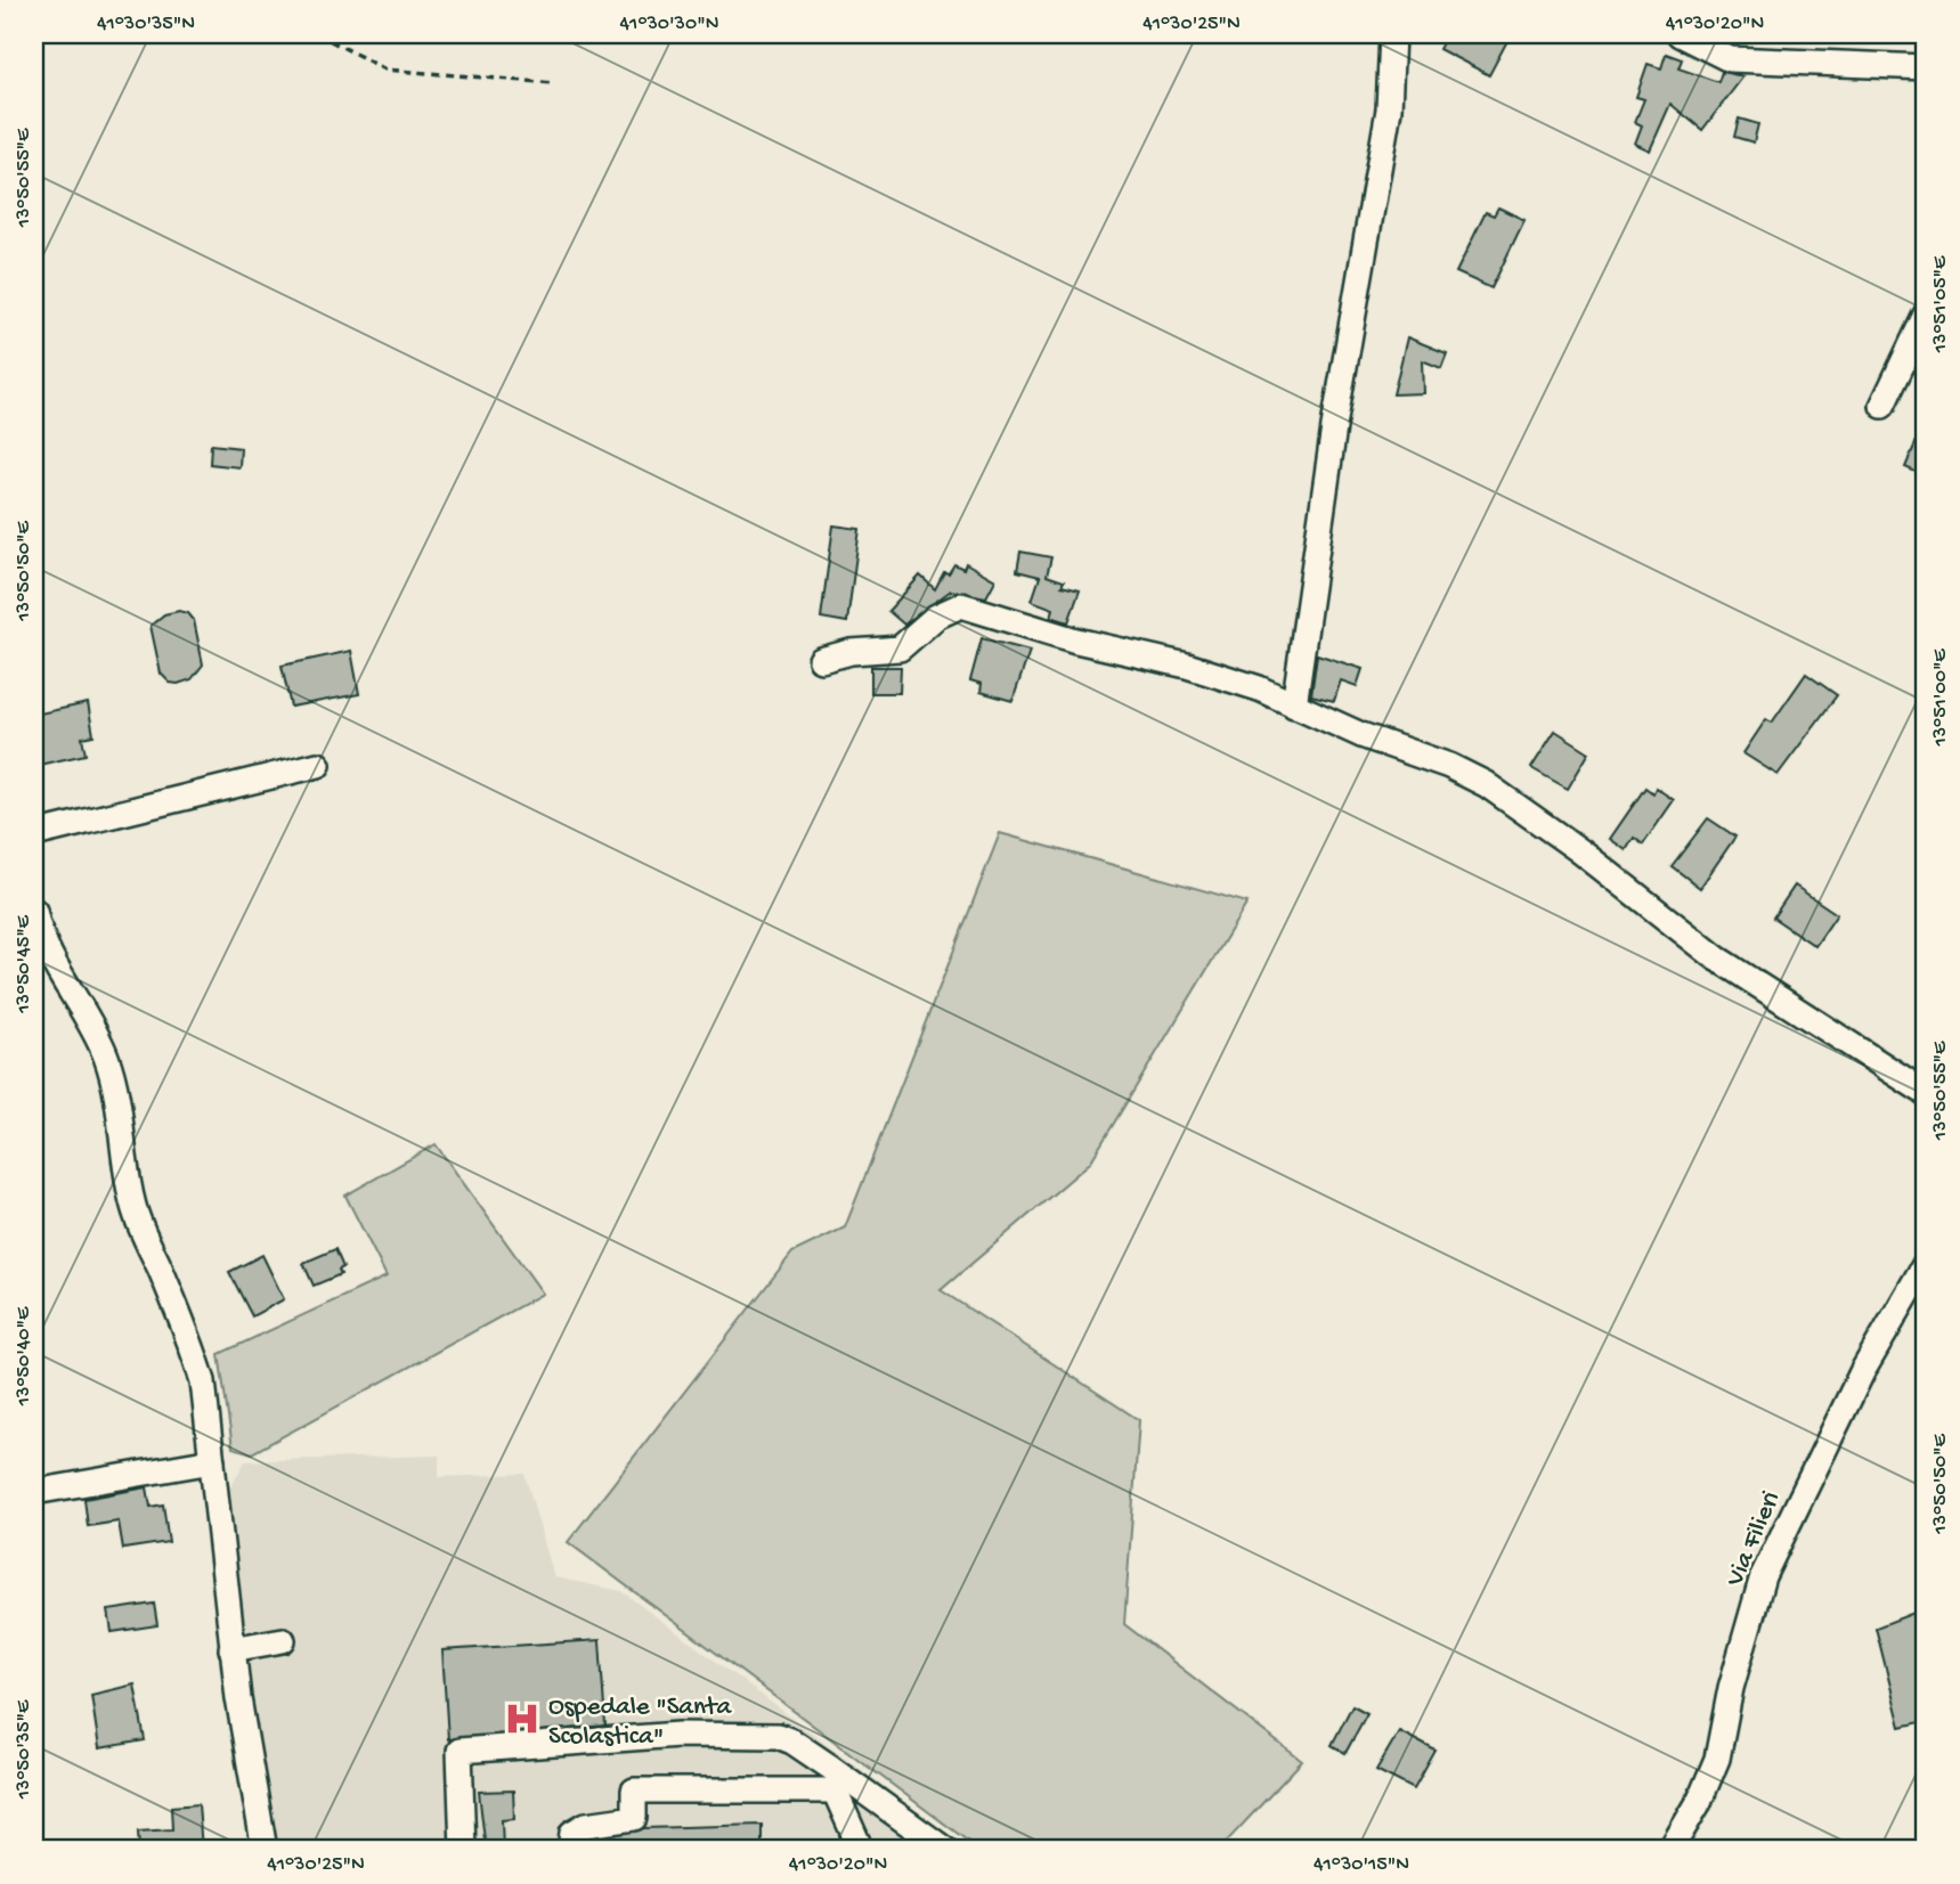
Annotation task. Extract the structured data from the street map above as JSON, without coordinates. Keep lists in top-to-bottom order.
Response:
{
  "streets": {
    "street": ["Via Filieri"]
  },
  "places": {
    "hospital": ["Ospedale \"Santa Scolastica\""]
  },
  "coordinates": [
    "41°30'35\"N",
    "41°30'30\"N",
    "41°30'25\"N",
    "41°30'20\"N",
    "13°50'55\"E",
    "13°51'05\"E",
    "13°50'50\"E",
    "13°51'00\"E",
    "13°50'45\"E",
    "13°50'40\"E",
    "13°50'35\"E",
    "41°30'15\"N"
  ]
}
